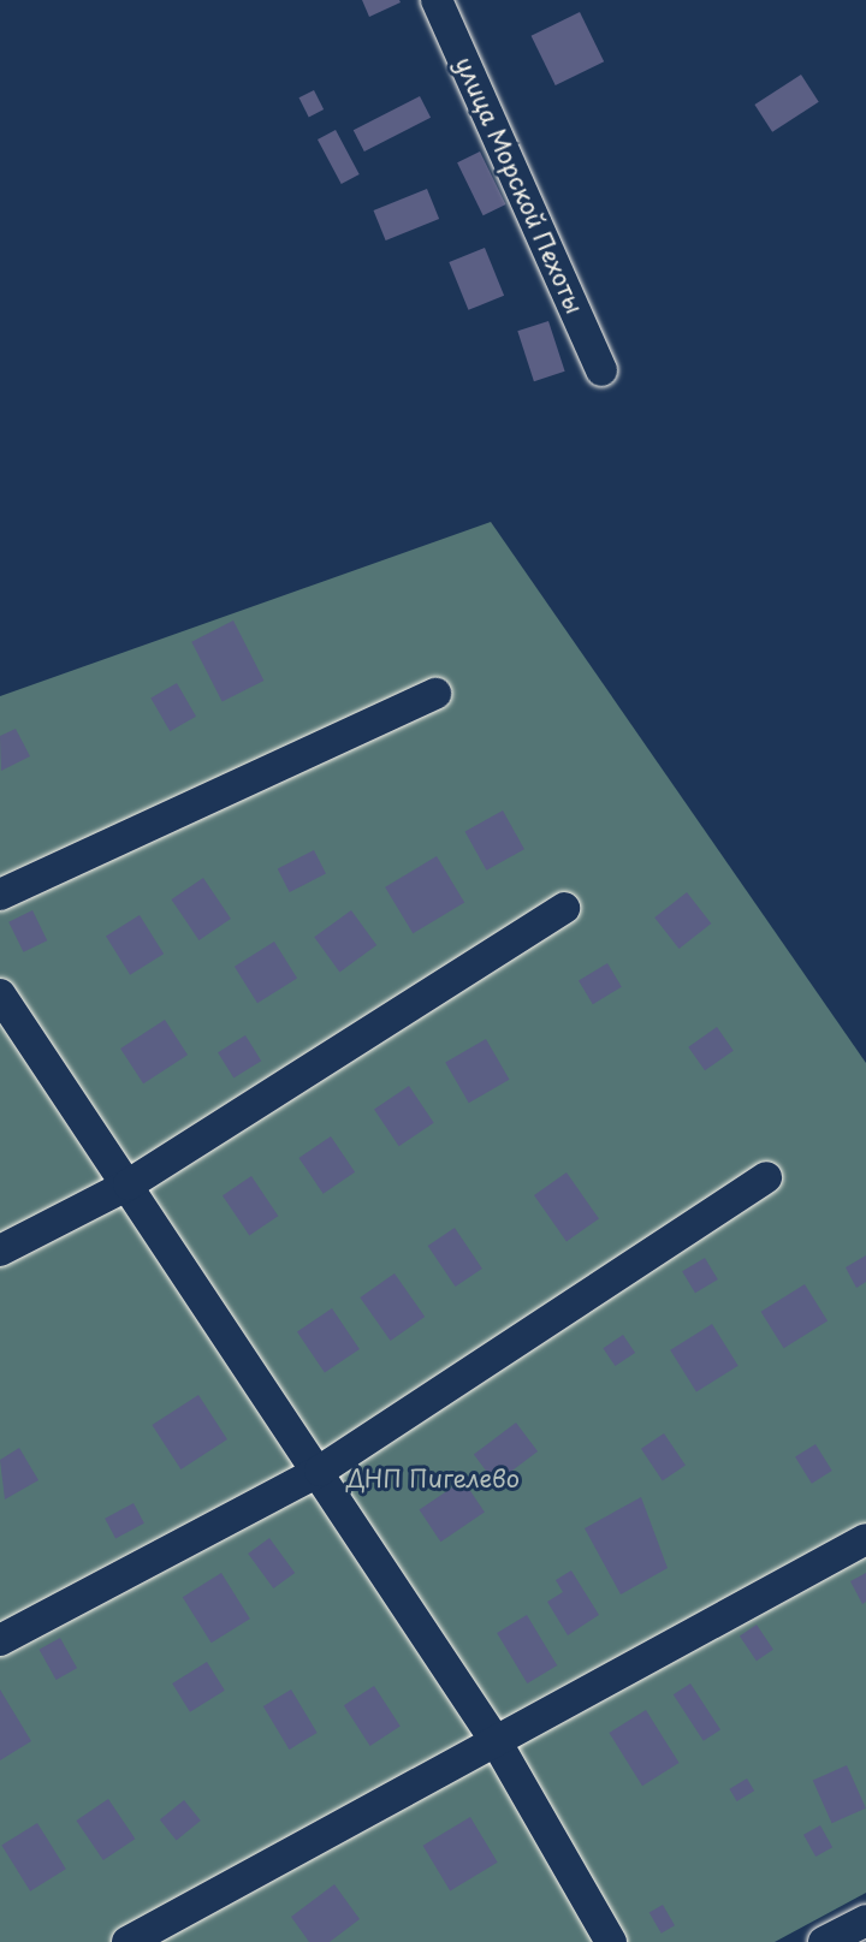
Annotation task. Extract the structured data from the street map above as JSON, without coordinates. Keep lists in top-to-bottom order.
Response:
{
  "streets": {
    "street": ["улица Морской Пехоты"]
  },
  "parks": ["ДНП Пигелево"]
}
